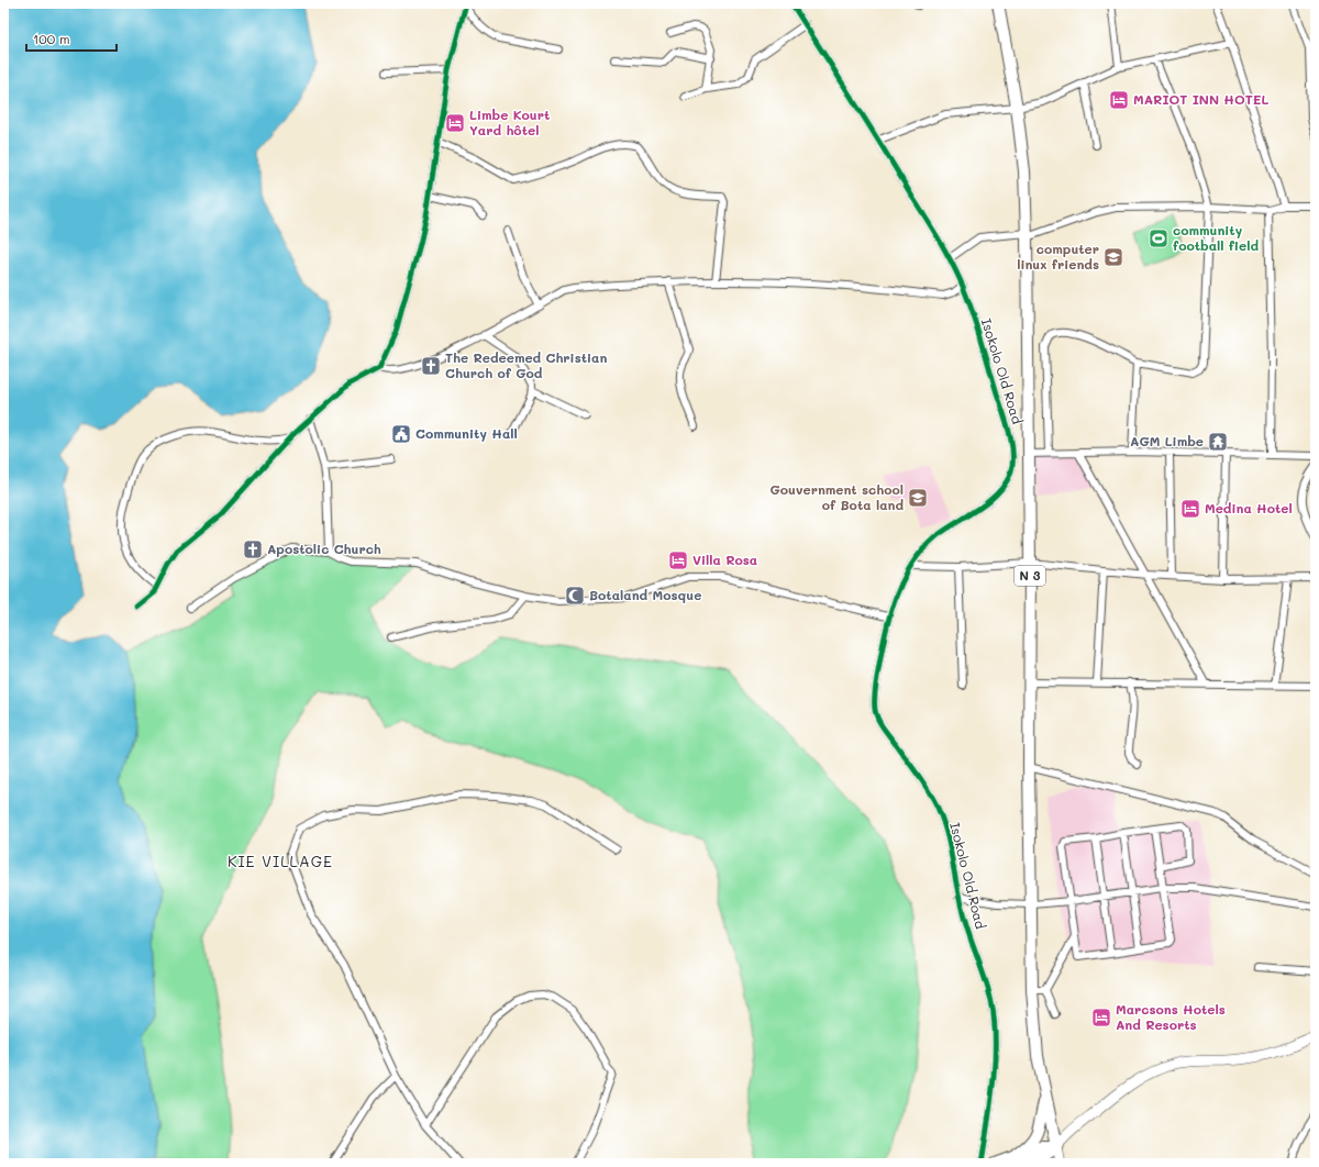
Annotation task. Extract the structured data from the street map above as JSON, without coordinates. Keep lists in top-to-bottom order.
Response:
{
  "streets": {
    "highway": ["N 3"],
    "street": ["Isokolo Old Road"]
  },
  "districts": ["KIE VILLAGE"],
  "places": {
    "hotel": [
      "MARIOT INN HOTEL",
      "Limbe Kourt Yard hôtel",
      "Medina Hotel",
      "Villa Rosa",
      "Marcsons Hotels And Resorts"
    ],
    "sports": ["community football field"],
    "school or university": ["computer linux friends", "Gouvernment school of Bota land"],
    "church": ["The Redeemed Christian Church of God", "Apostolic Church"],
    "public building": ["Community Hall"],
    "temple": ["AGM Limbe"],
    "mosque": ["Botaland Mosque"]
  },
  "scale_bar": "100 m"
}
